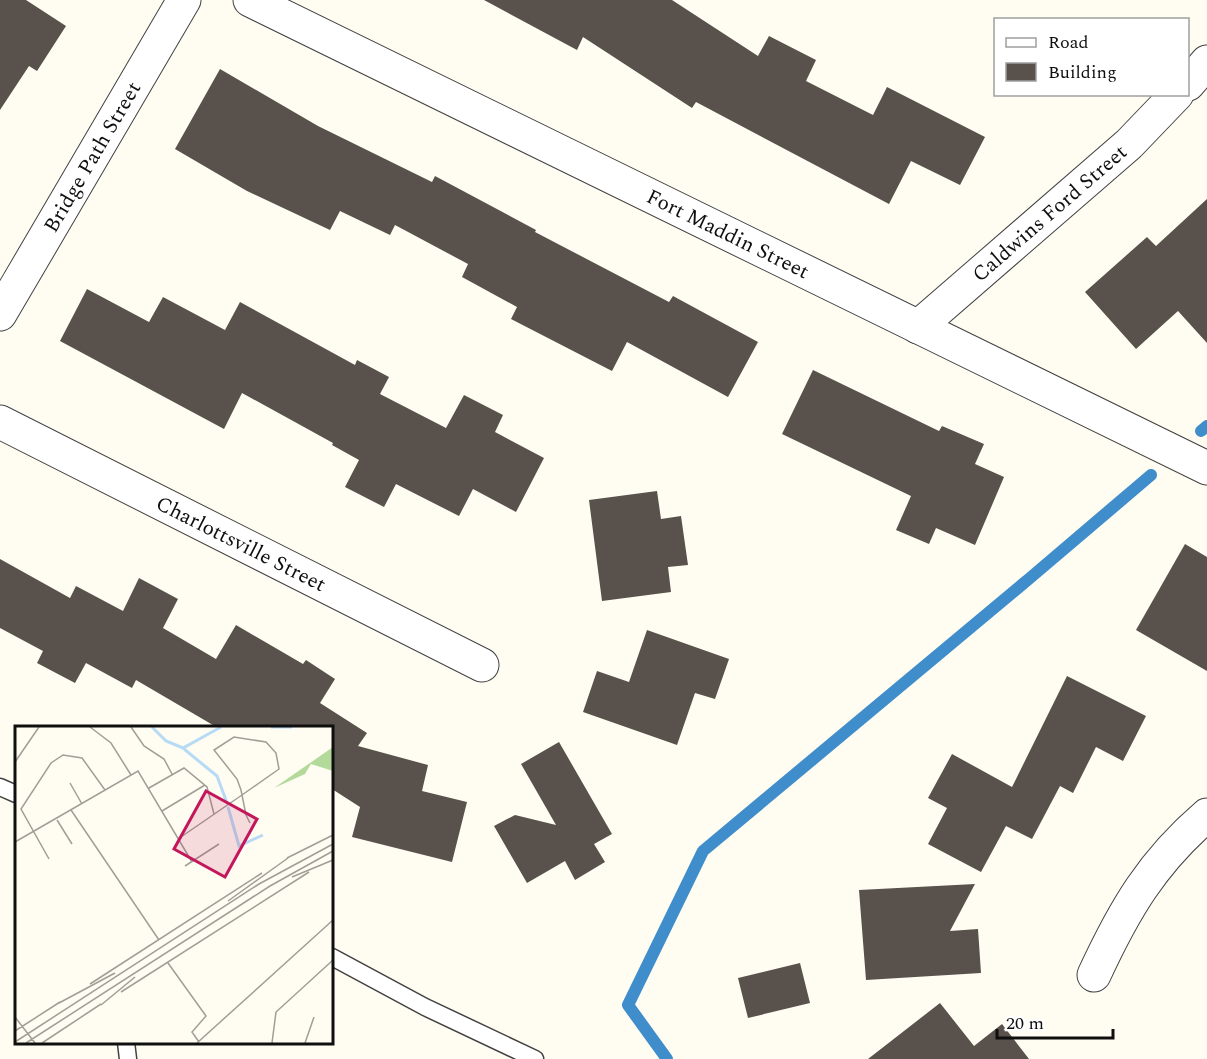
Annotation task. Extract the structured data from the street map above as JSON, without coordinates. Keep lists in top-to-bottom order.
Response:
{
  "streets": {
    "street": [
      "Bridge Path Street",
      "Caldwins Ford Street",
      "Fort Maddin Street",
      "Charlottsville Street"
    ]
  },
  "crossings": [
    ["Caldwins Ford Street", "Fort Maddin Street"]
  ],
  "legend": ["Road", "Building"],
  "scale_bar": "20 m"
}
